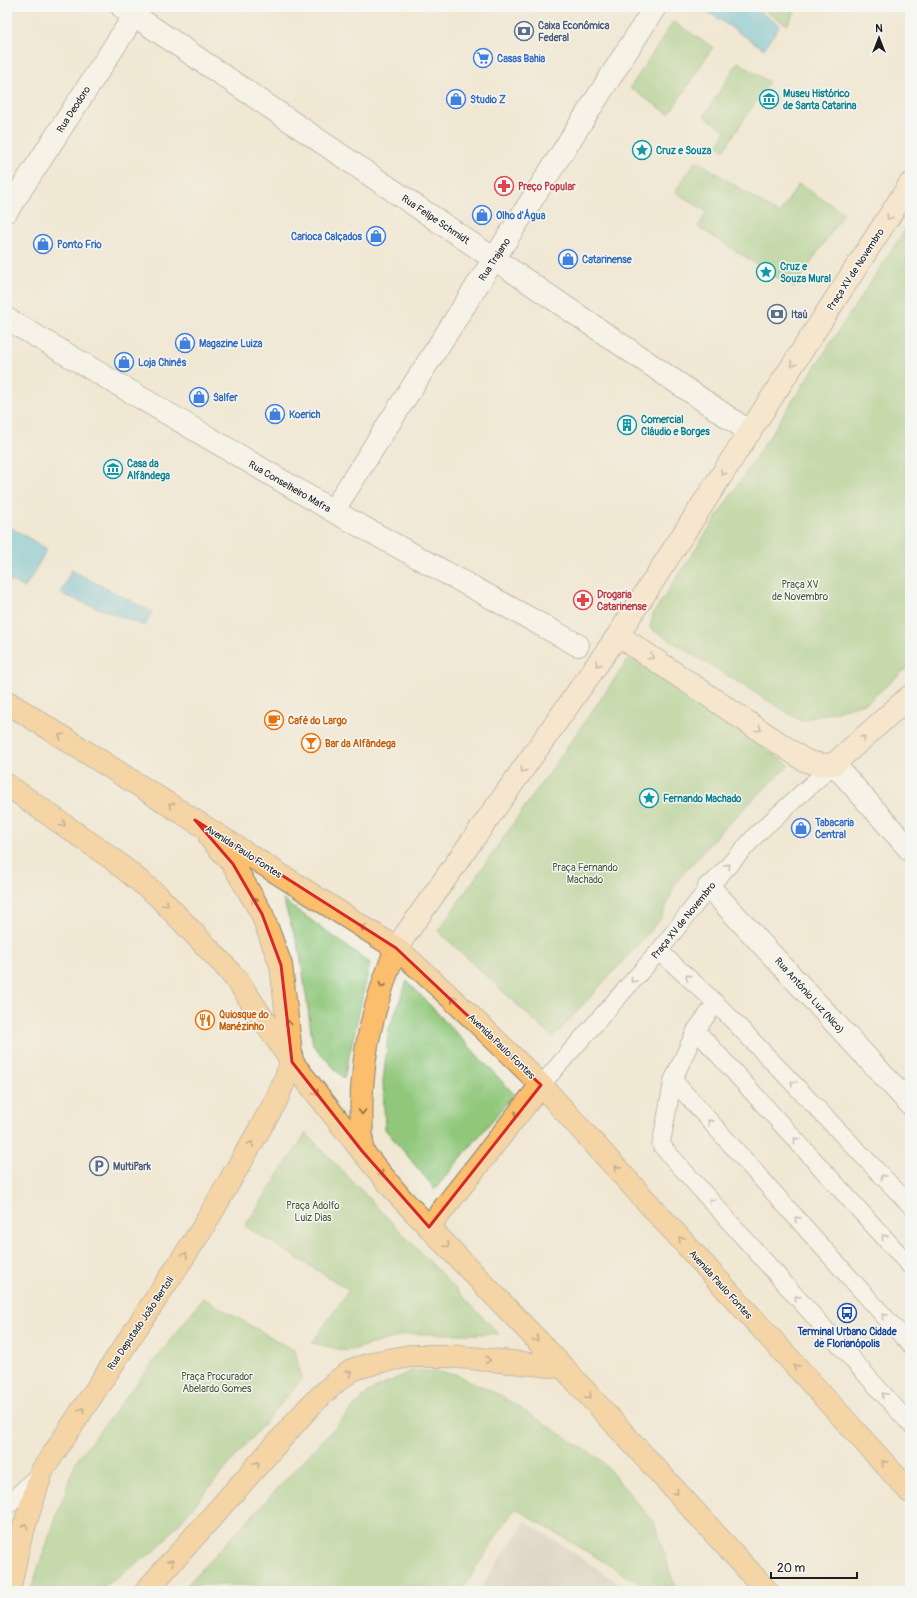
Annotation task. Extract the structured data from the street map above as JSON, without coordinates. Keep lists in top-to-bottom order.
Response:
{
  "streets": {
    "main road": ["Praça XV de Novembro", "Avenida Paulo Fontes", "Rua Deputado João Bertoli"],
    "street": [
      "Rua Deodoro",
      "Rua Felipe Schmidt",
      "Rua Trajano",
      "Rua Conselheiro Mafra",
      "Rua Antônio Luz (Nico)"
    ]
  },
  "crossings": [
    ["Rua Deodoro", "Rua Felipe Schmidt"],
    ["Rua Felipe Schmidt", "Rua Trajano"],
    ["Rua Felipe Schmidt", "Praça XV de Novembro"],
    ["Rua Trajano", "Rua Conselheiro Mafra"],
    ["Praça XV de Novembro", "Avenida Paulo Fontes"],
    ["Praça XV de Novembro", "Rua Antônio Luz (Nico)"]
  ],
  "one_way": ["Rua Deputado João Bertoli"],
  "parks": [
    "Praça XV de Novembro",
    "Praça Fernando Machado",
    "Praça Adolfo Luiz Dias",
    "Praça Procurador Abelardo Gomes"
  ],
  "places": {
    "bank": ["Caixa Econômica Federal", "Itaú"],
    "supermarket": ["Casas Bahia"],
    "shop": [
      "Studio Z",
      "Olho d'Água",
      "Carioca Calçados",
      "Ponto Frio",
      "Catarinense",
      "Magazine Luiza",
      "Loja Chinês",
      "Salfer",
      "Koerich",
      "Tabacaria Central"
    ],
    "museum": ["Museu Histórico de Santa Catarina", "Casa da Alfândega"],
    "place": ["Cruz e Souza", "Cruz e Souza Mural", "Fernando Machado"],
    "pharmacy": ["Preço Popular", "Drogaria Catarinense"],
    "building": ["Comercial Cláudio e Borges"],
    "cafe": ["Café do Largo"],
    "bar": ["Bar da Alfândega"],
    "restaurant": ["Quiosque do Manézinho"],
    "parking": ["MultiPark"],
    "bus stop": ["Terminal Urbano Cidade de Florianópolis"]
  },
  "scale_bar": "20 m",
  "north": "top"
}
